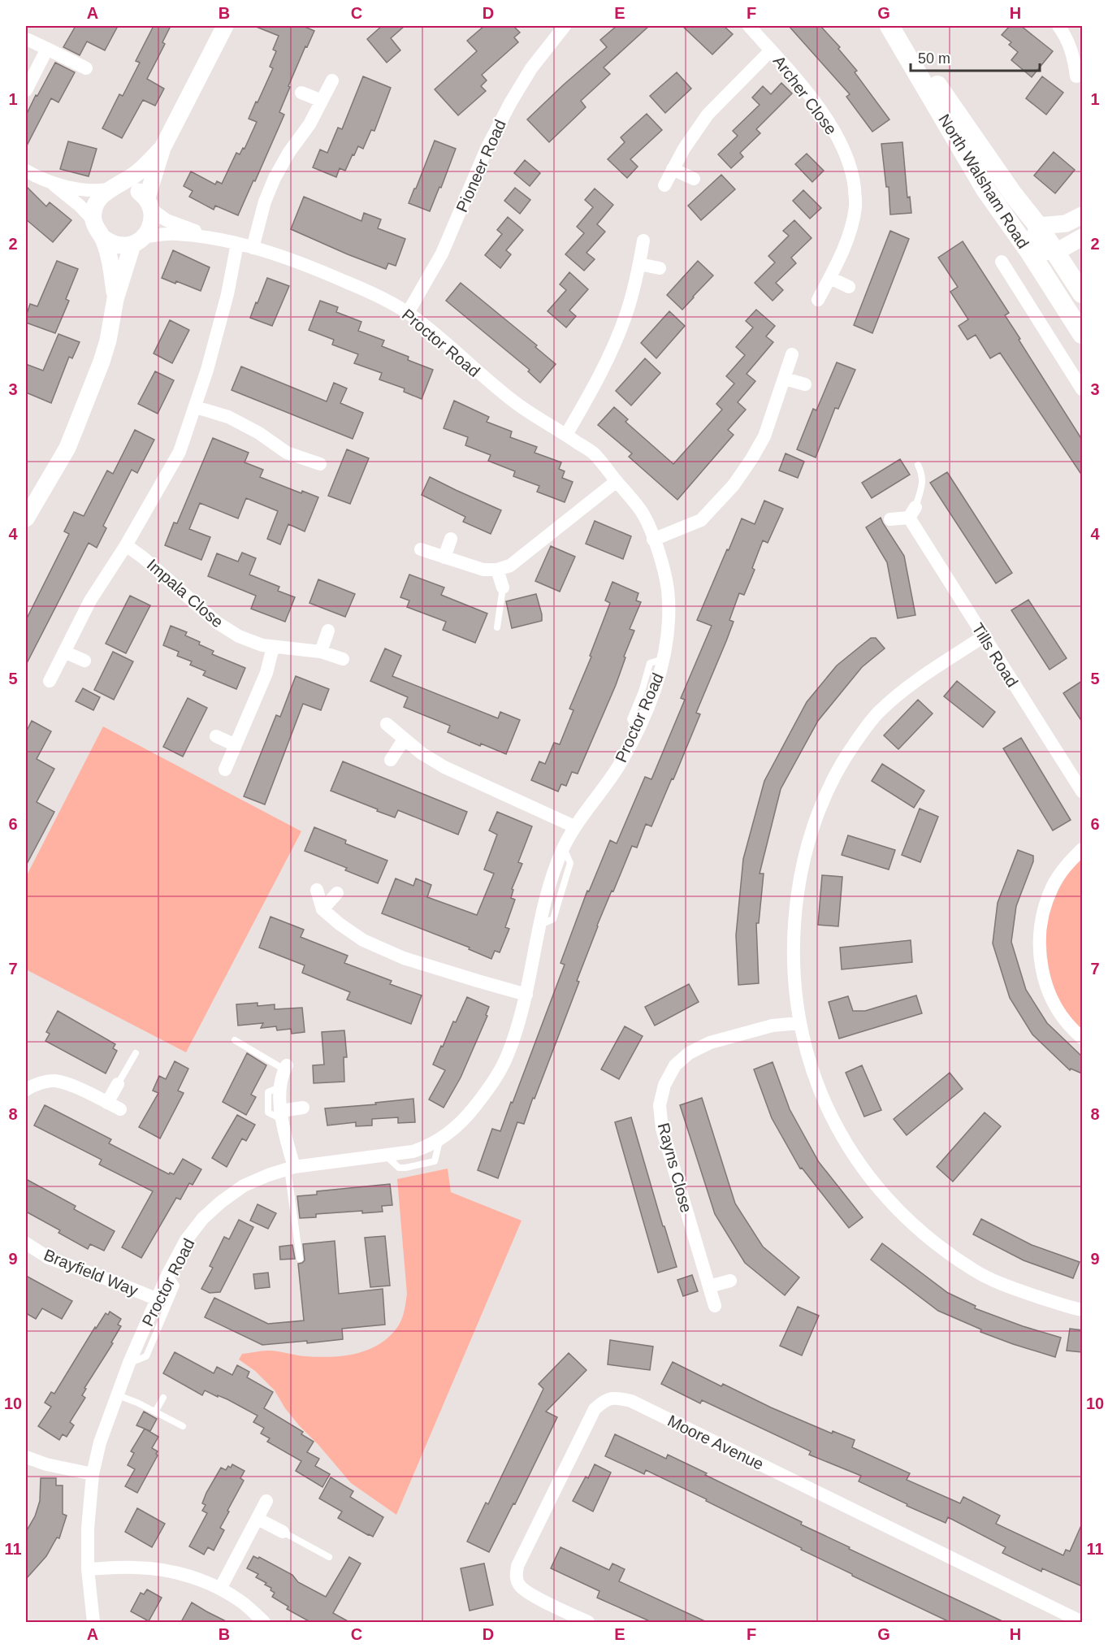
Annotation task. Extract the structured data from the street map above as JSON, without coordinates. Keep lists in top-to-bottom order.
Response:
{
  "streets": {
    "main road": ["North Walsham Road"],
    "street": [
      "Archer Close",
      "Pioneer Road",
      "Proctor Road",
      "Impala Close",
      "Tills Road",
      "Rayns Close",
      "Brayfield Way",
      "Moore Avenue"
    ]
  },
  "crossings": [
    ["Pioneer Road", "Proctor Road"],
    ["Proctor Road", "Brayfield Way"]
  ],
  "scale_bar": "50 m",
  "grid": {
    "columns": [
      "A",
      "B",
      "C",
      "D",
      "E",
      "F",
      "G",
      "H"
    ],
    "rows": [
      "1",
      "2",
      "3",
      "4",
      "5",
      "6",
      "7",
      "8",
      "9",
      "10",
      "11"
    ]
  }
}
